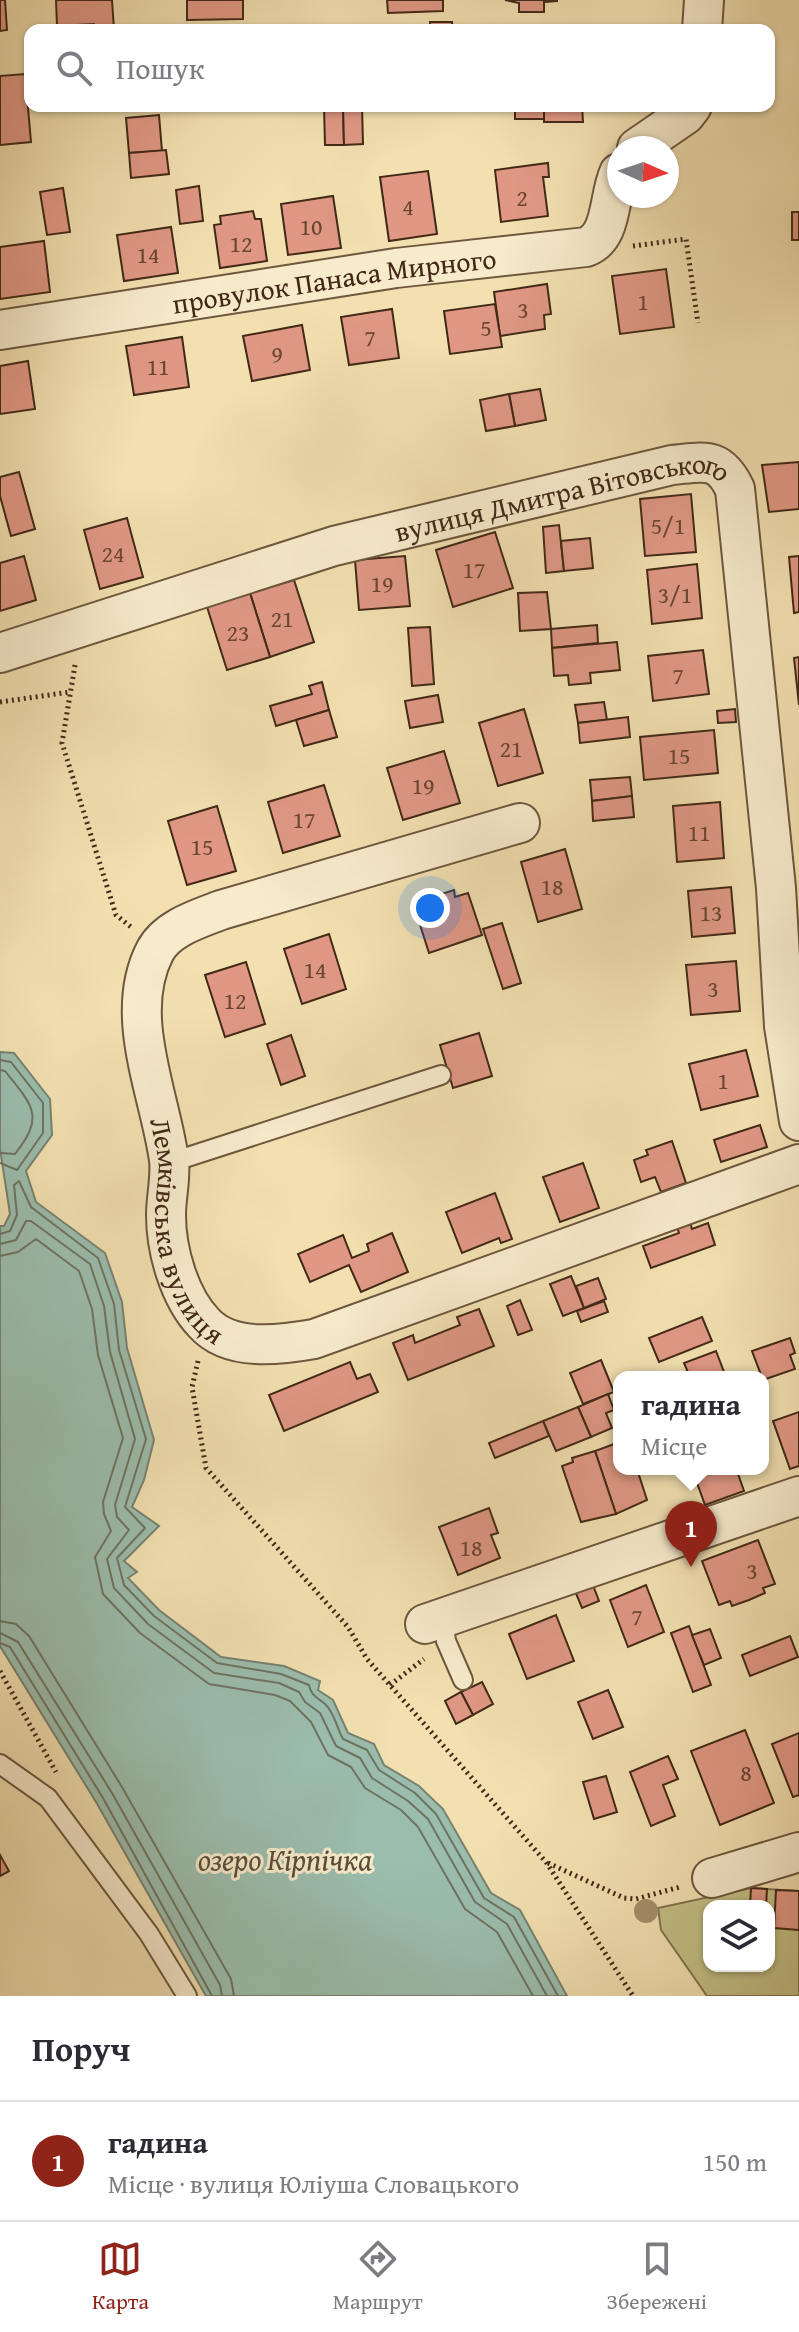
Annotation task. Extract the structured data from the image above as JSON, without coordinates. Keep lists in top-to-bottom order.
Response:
{
  "streets": {
    "street": ["провулок Панаса Мирного", "вулиця Дмитра Вітовського", "Лемківська вулиця"]
  },
  "water": ["озеро Кірпічка"],
  "house_numbers": [
    "2",
    "4",
    "10",
    "12",
    "14",
    "1",
    "3",
    "5",
    "7",
    "9",
    "11",
    "5/1",
    "24",
    "17",
    "19",
    "3/1",
    "21",
    "23",
    "7",
    "21",
    "15",
    "19",
    "17",
    "11",
    "15",
    "18",
    "13",
    "14",
    "3",
    "12",
    "1",
    "18",
    "3",
    "7",
    "8"
  ],
  "north": "right",
  "page": {
    "search": "Пошук",
    "popup": ["гадина", "Місце"],
    "pins": "1",
    "heading": "Поруч",
    "list": [
      {
        "mark": "1",
        "name": "гадина",
        "note": "Місце · вулиця Юліуша Словацького",
        "value": "150 m"
      }
    ],
    "nav": ["Карта", "Маршрут", "Збережені"]
  }
}
